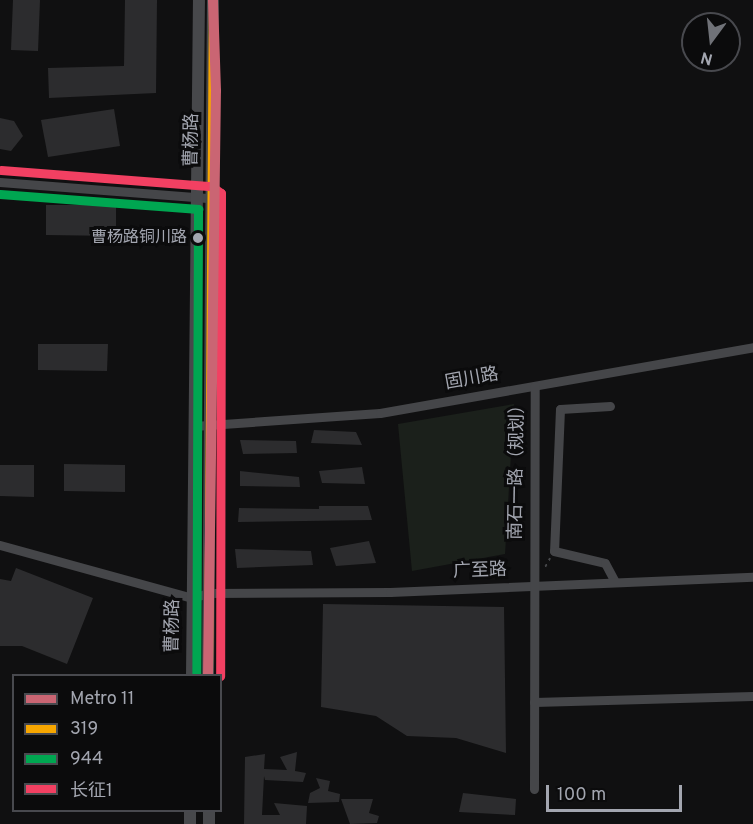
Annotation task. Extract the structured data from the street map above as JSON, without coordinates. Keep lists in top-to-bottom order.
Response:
{
  "streets": {
    "main road": ["曹杨路"],
    "street": ["固川路", "南石一路（规划）", "广至路"]
  },
  "crossings": [
    ["曹杨路", "固川路"],
    ["曹杨路", "广至路"],
    ["固川路", "南石一路（规划）"],
    ["南石一路（规划）", "广至路"]
  ],
  "places": ["曹杨路铜川路"],
  "lines": [
    "metro line 11",
    "transit line 319",
    "transit line 长征1",
    "transit line 944"
  ],
  "legend": [
    "Metro 11",
    "319",
    "944",
    "长征1"
  ],
  "scale_bar": "100 m",
  "north": "bottom"
}
